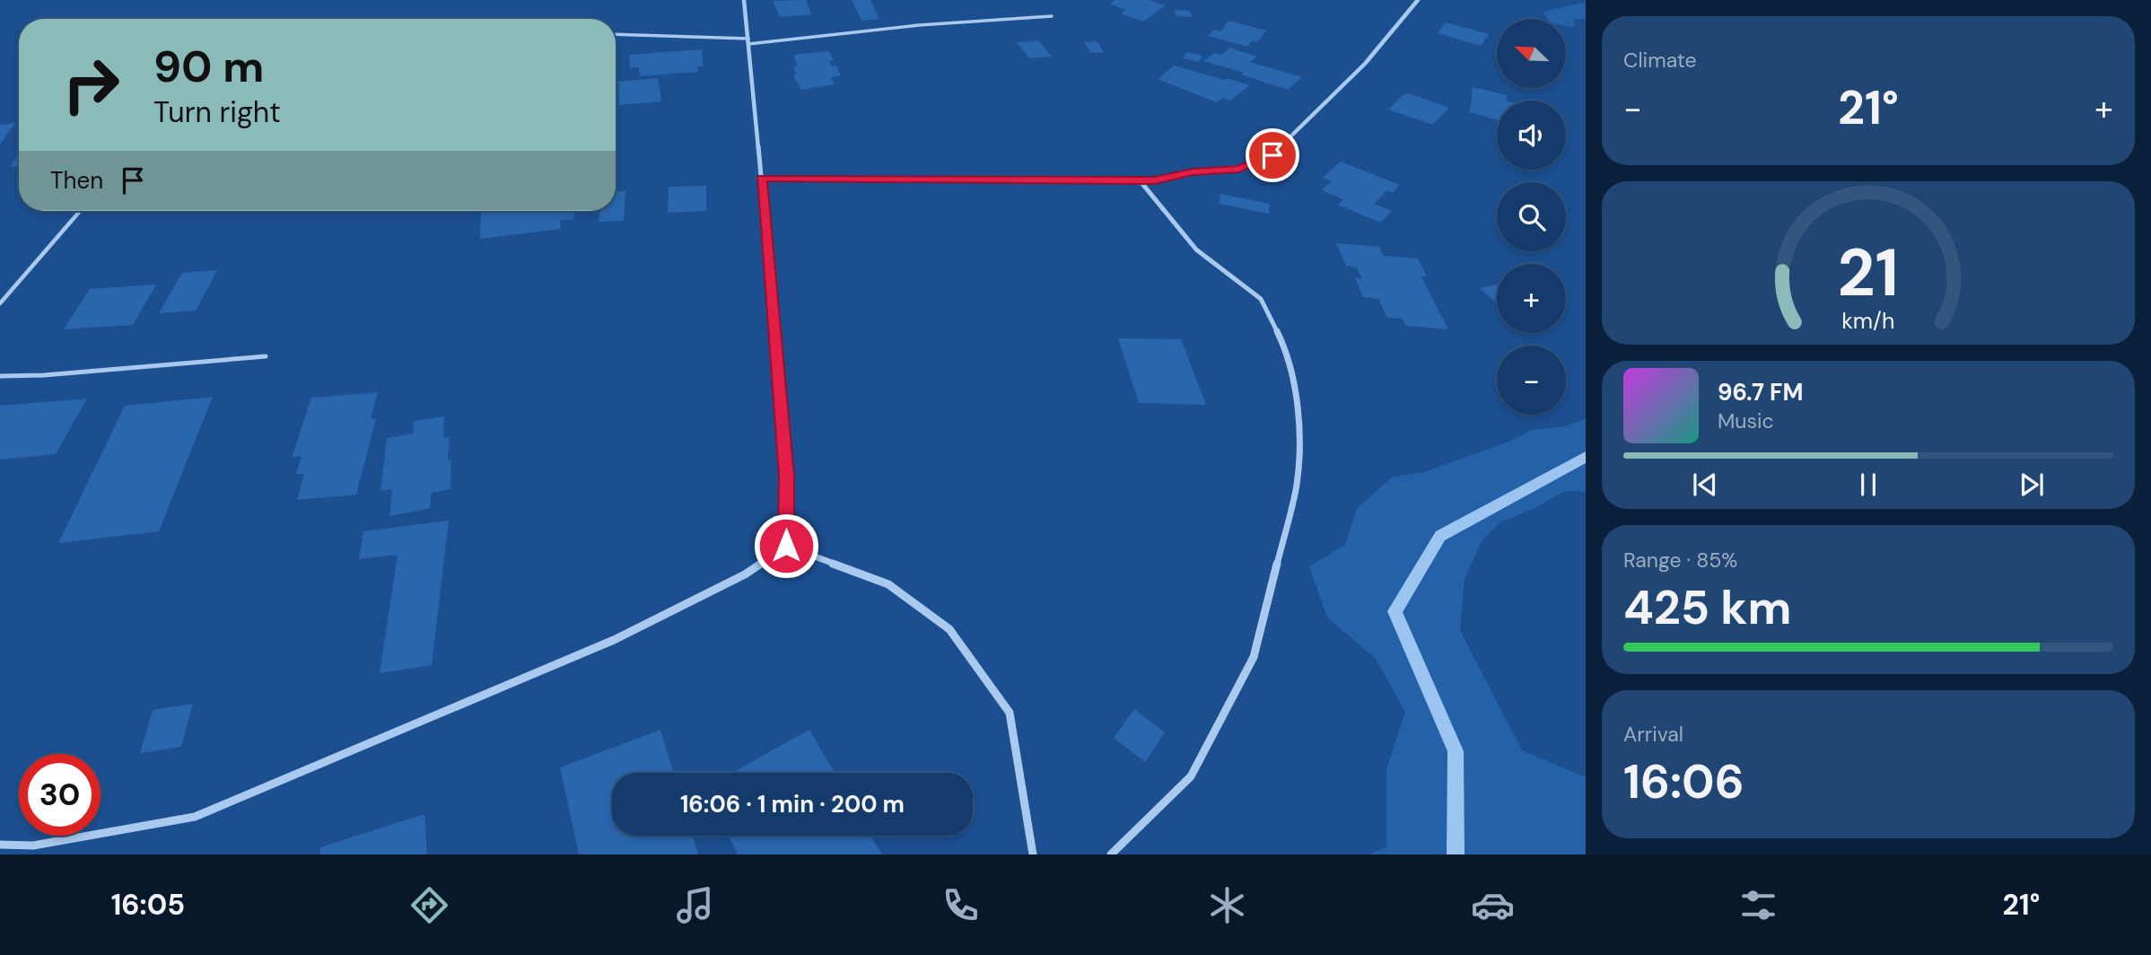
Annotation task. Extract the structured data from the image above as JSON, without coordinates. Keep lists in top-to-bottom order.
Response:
{
  "north": "top left",
  "page": {
    "tile": [
      "Climate",
      ["Range · 85%", "425 km"],
      ["Arrival", "16:06"]
    ],
    "map_buttons": ["+", "−"],
    "turn": ["90 m", "Turn right"],
    "heat": ["−", "21°", "+"],
    "then": "Then",
    "song": ["96.7 FM", "Music"],
    "limit": "30",
    "trip": "16:06 · 1 min · 200 m",
    "tabs": ["16:05", "21°"],
    "gauge": ["21", "km/h"]
  }
}
